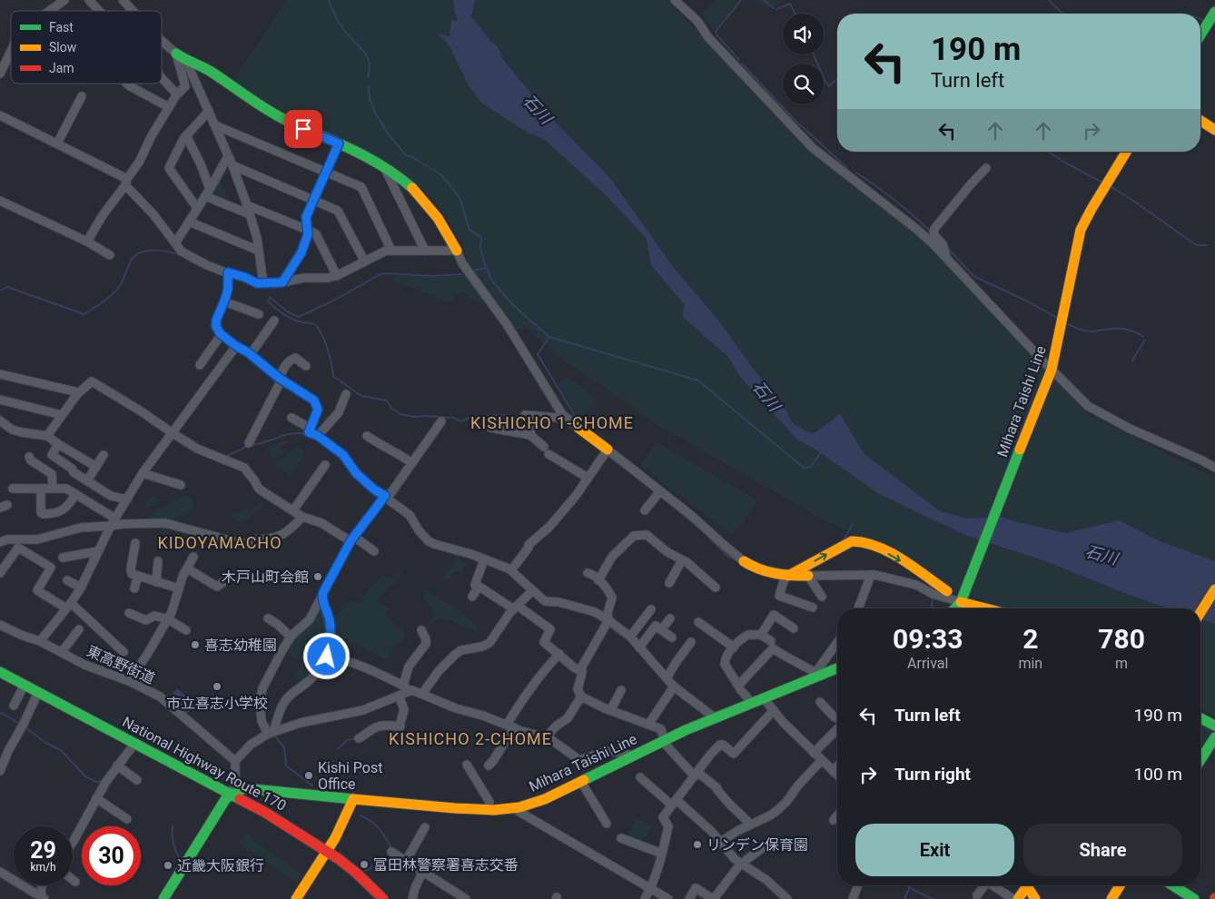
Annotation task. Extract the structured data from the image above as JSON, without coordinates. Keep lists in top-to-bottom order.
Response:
{
  "streets": {
    "main road": ["Mihara Taishi Line", "National Highway Route 170"],
    "street": ["東高野街道"]
  },
  "crossings": [
    ["Mihara Taishi Line", "National Highway Route 170"]
  ],
  "districts": ["KISHICHO 1-CHOME", "KIDOYAMACHO", "KISHICHO 2-CHOME"],
  "water": ["石川"],
  "places": [
    "木戸山町会館",
    "喜志幼稚園",
    "市立喜志小学校",
    "Kishi Post Office",
    "リンデン保育園",
    "富田林警察署喜志交番",
    "近畿大阪銀行"
  ],
  "legend": ["Fast", "Slow", "Jam"],
  "page": {
    "turn": ["190 m", "Turn left"],
    "eta": [
      "09:33",
      "Arrival",
      "2",
      "min",
      "780",
      "m"
    ],
    "list": [
      {
        "name": "Turn left",
        "value": "190 m"
      },
      {
        "name": "Turn right",
        "value": "100 m"
      }
    ],
    "buttons": ["Exit", "Share"],
    "speed": "29 km/h",
    "limit": "30"
  }
}
